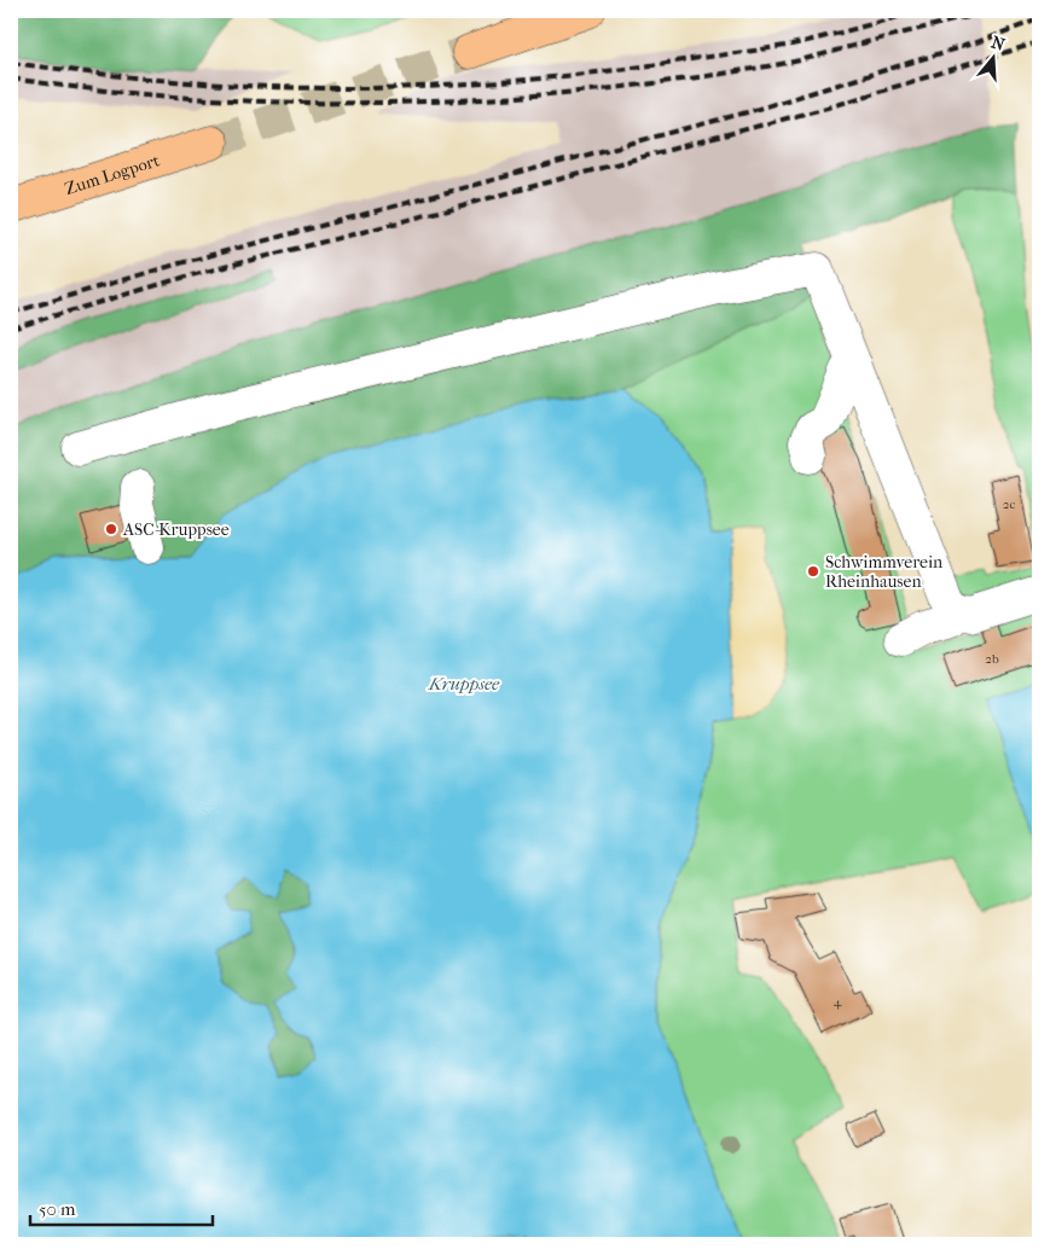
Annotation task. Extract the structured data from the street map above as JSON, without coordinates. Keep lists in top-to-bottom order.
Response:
{
  "streets": {
    "main road": ["Zum Logport"]
  },
  "water": ["Kruppsee"],
  "places": ["ASC-Kruppsee", "Schwimmverein Rheinhausen"],
  "house_numbers": ["2c", "2b", "4"],
  "scale_bar": "50 m",
  "north": "top"
}
